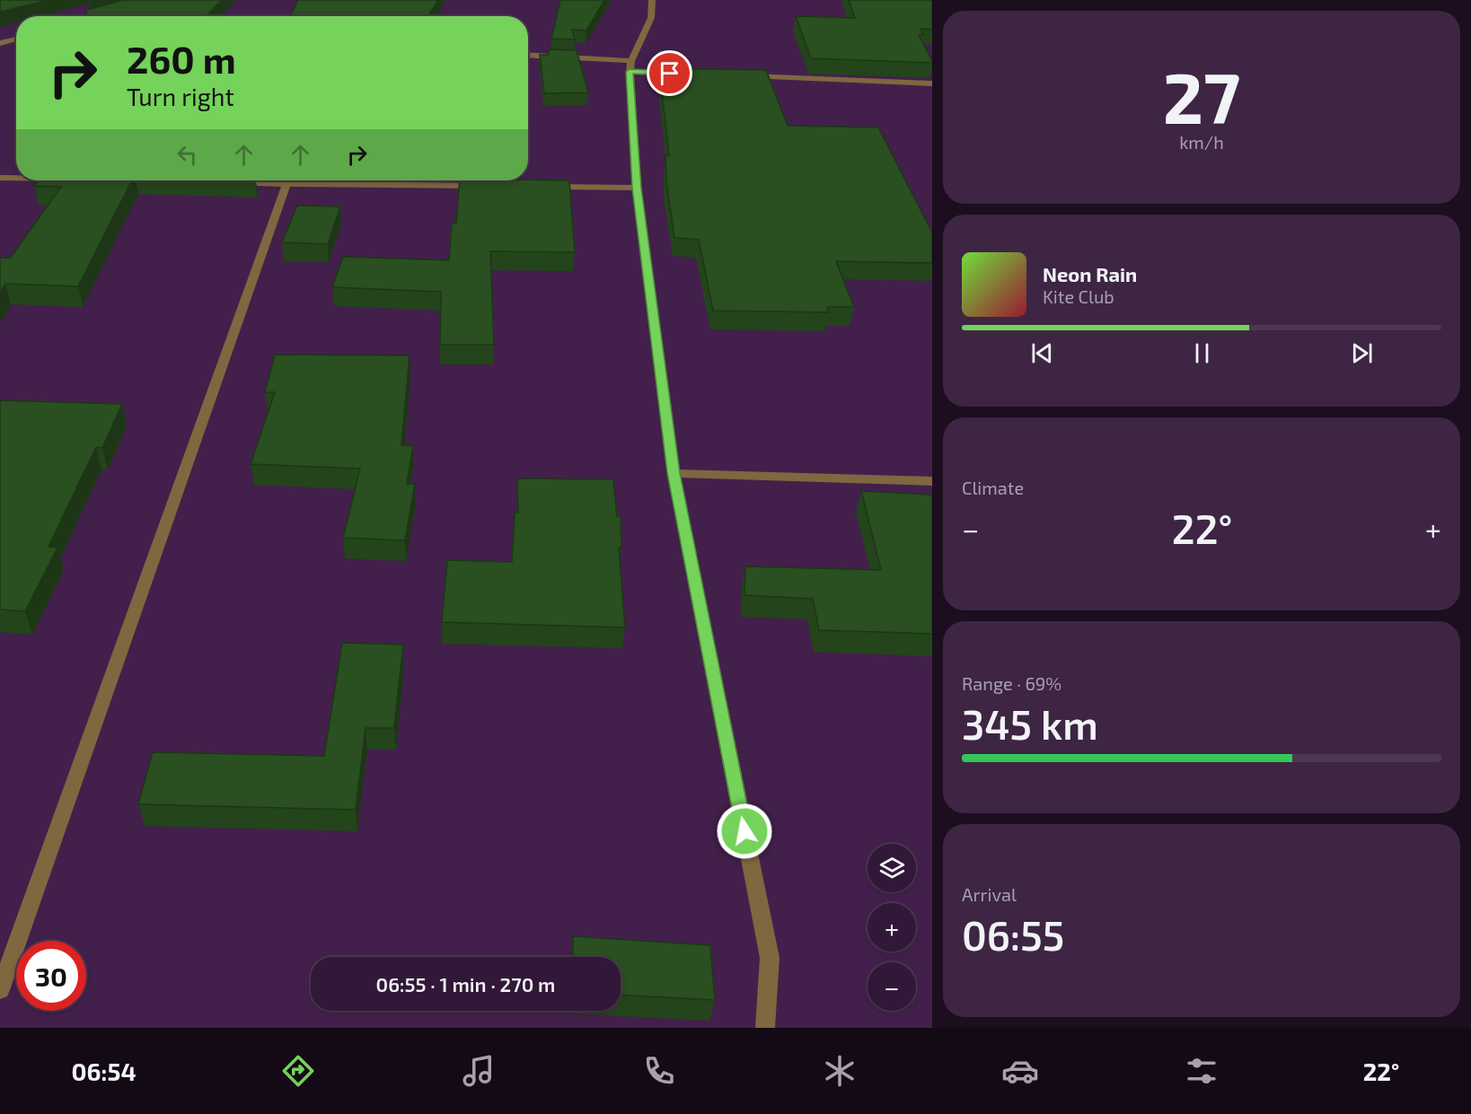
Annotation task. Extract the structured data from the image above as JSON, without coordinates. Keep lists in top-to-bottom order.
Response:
{
  "page": {
    "tile": [
      ["27", "km/h"],
      "Climate",
      ["Range · 69%", "345 km"],
      ["Arrival", "06:55"]
    ],
    "turn": ["260 m", "Turn right"],
    "song": ["Neon Rain", "Kite Club"],
    "heat": ["−", "22°", "+"],
    "map_buttons": ["+", "−"],
    "limit": "30",
    "trip": "06:55 · 1 min · 270 m",
    "tabs": ["06:54", "22°"]
  }
}
